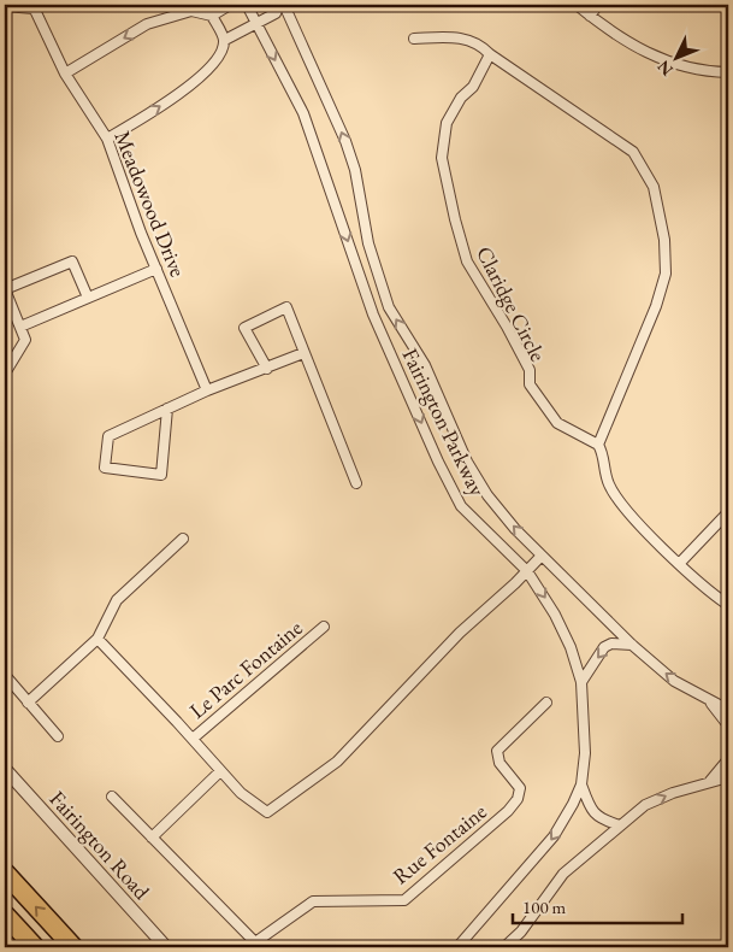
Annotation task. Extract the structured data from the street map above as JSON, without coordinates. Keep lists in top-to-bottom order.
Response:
{
  "streets": {
    "street": [
      "Meadowood Drive",
      "Claridge Circle",
      "Fairington Parkway",
      "Le Parc Fontaine",
      "Rue Fontaine",
      "Fairington Road"
    ]
  },
  "scale_bar": "100 m",
  "north": "bottom left"
}
